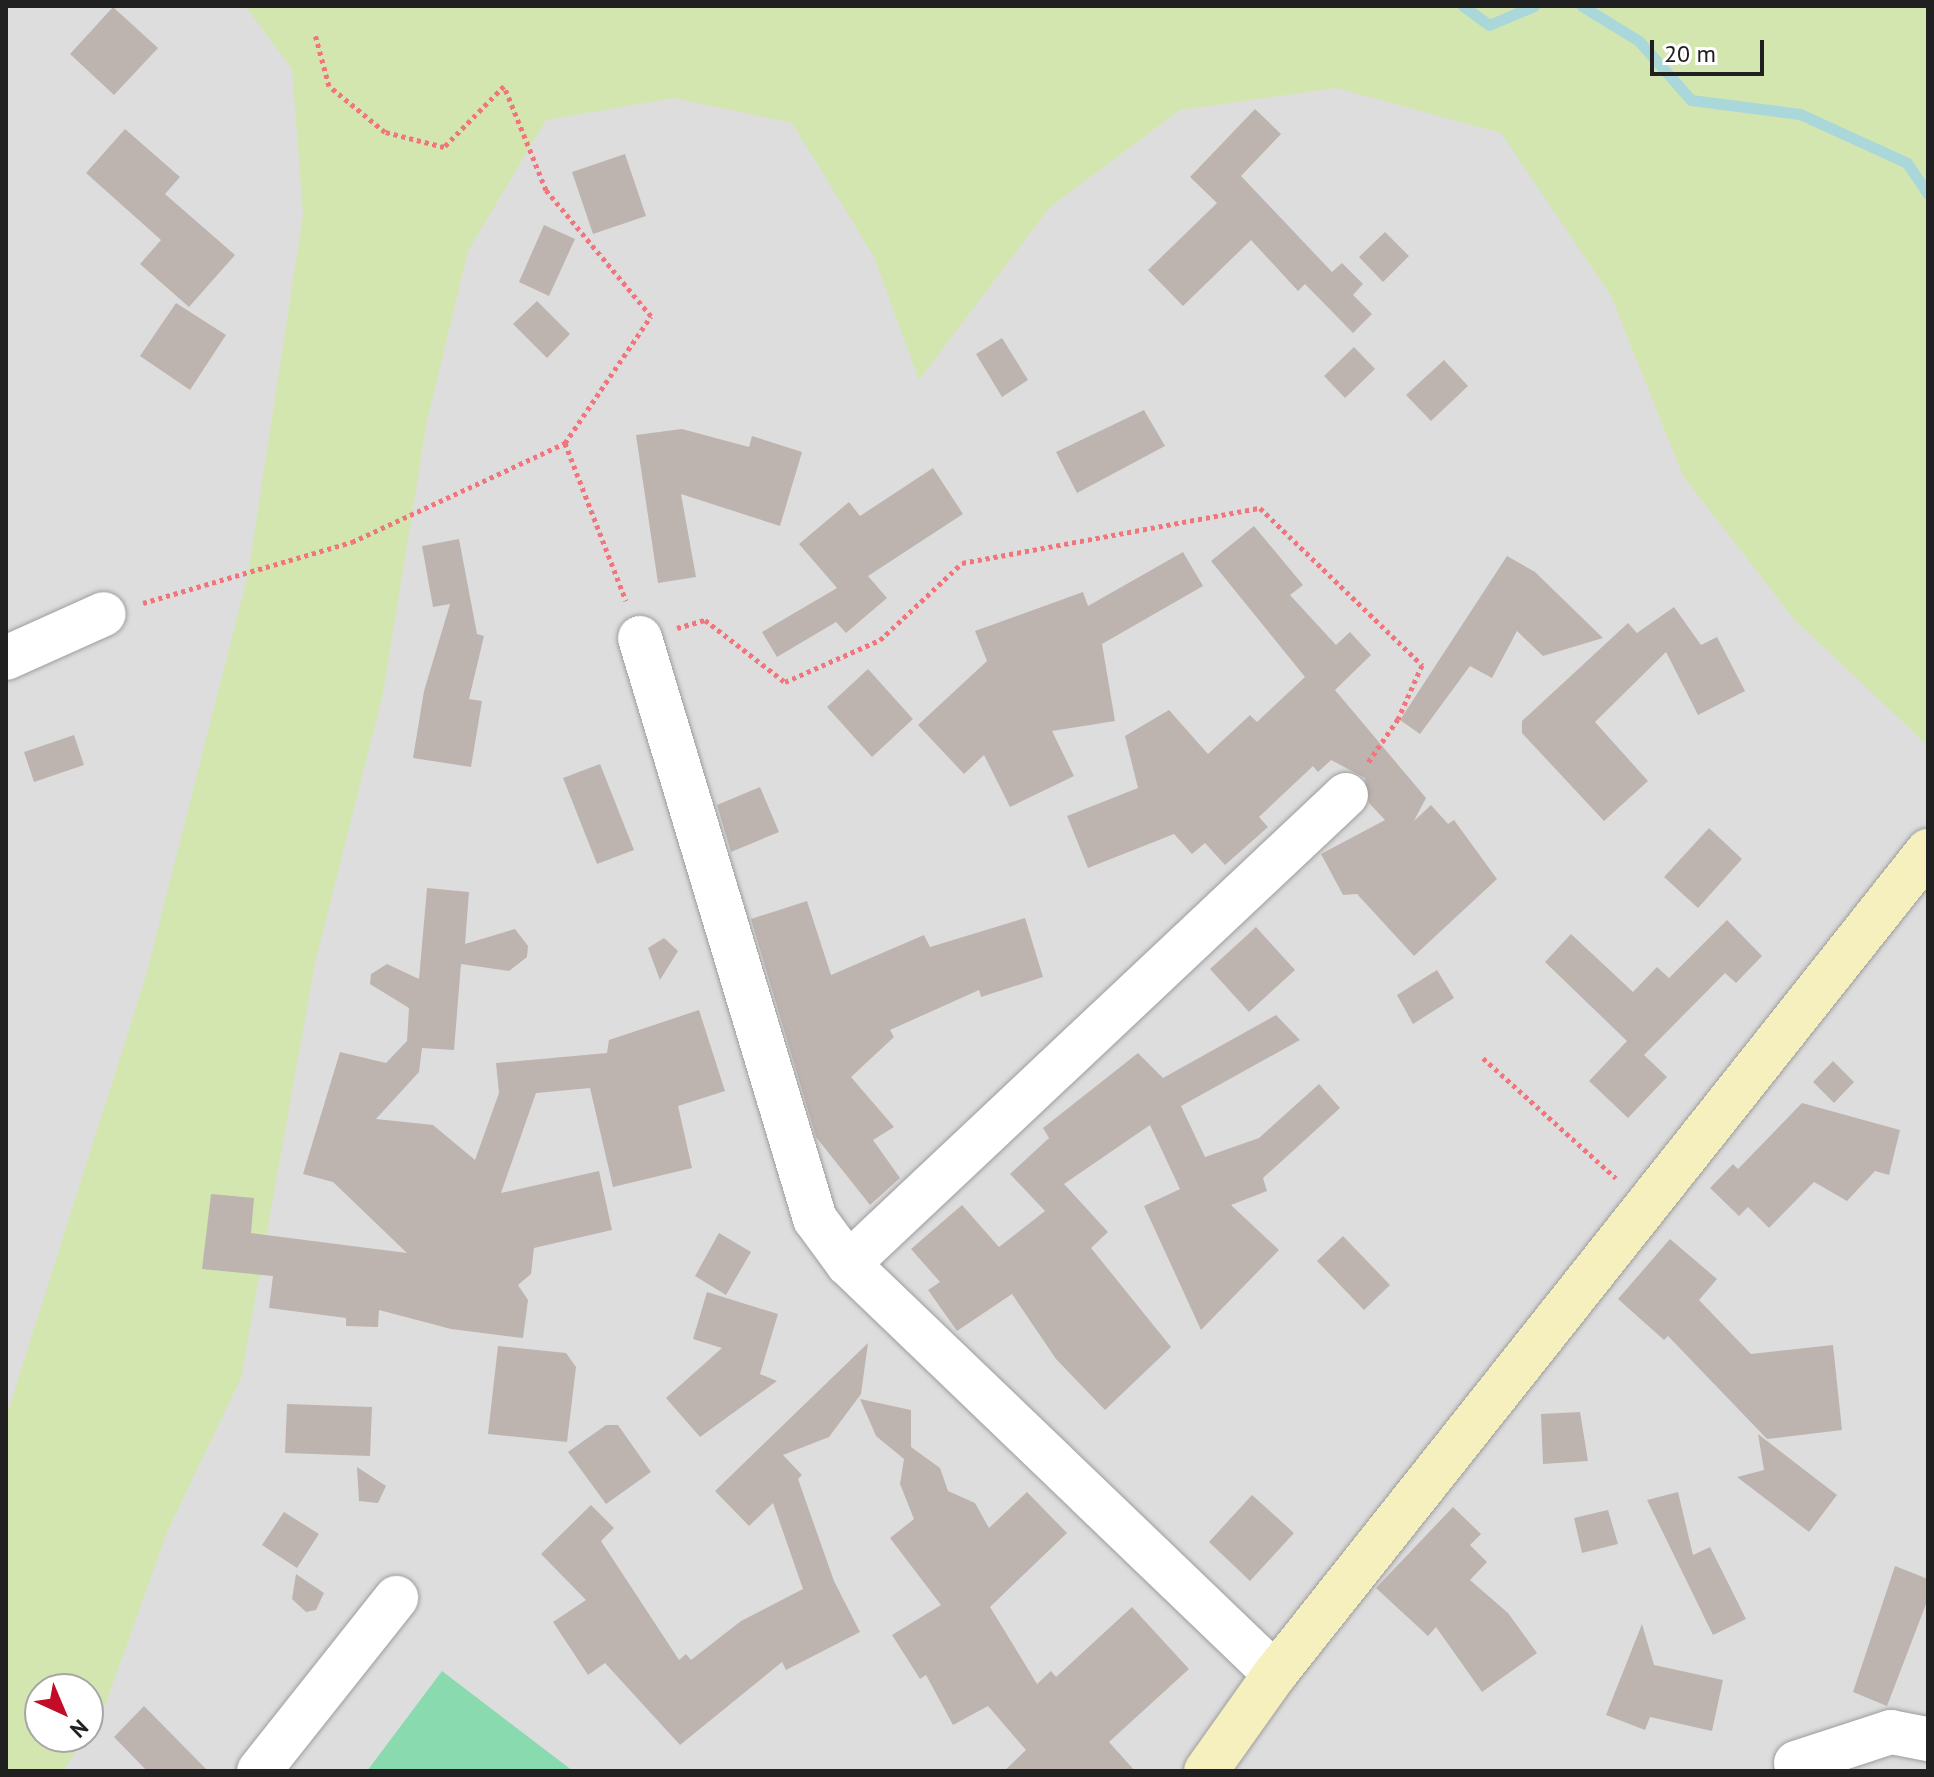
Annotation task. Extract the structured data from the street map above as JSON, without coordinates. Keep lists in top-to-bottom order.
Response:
{
  "scale_bar": "20 m",
  "north": "bottom right"
}
